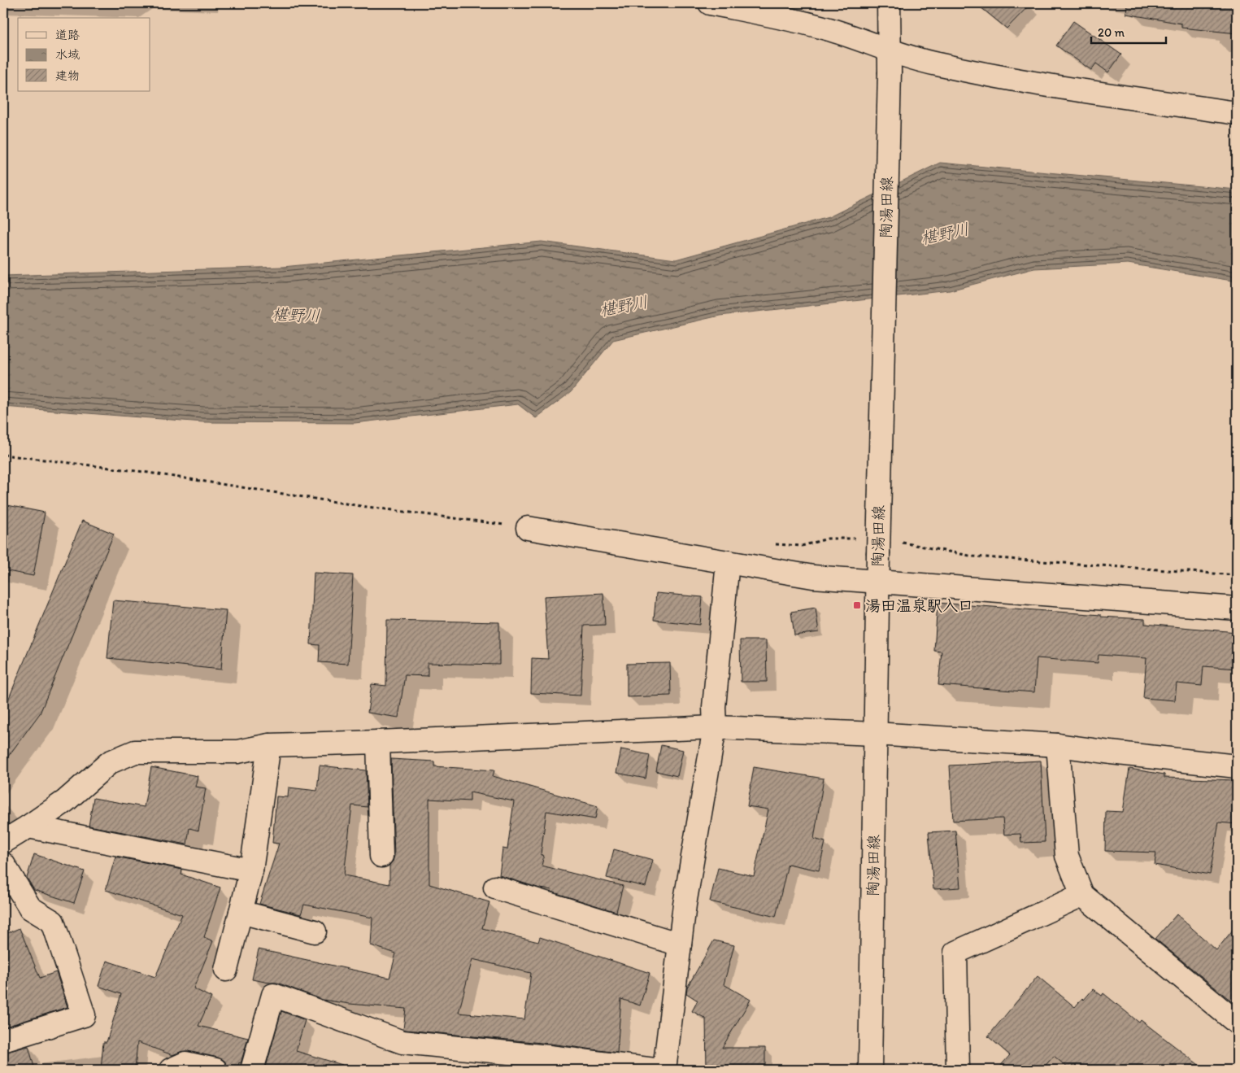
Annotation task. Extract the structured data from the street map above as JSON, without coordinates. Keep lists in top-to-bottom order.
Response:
{
  "streets": {
    "street": ["陶湯田線"]
  },
  "water": ["椹野川"],
  "places": {
    "transit": ["湯田温泉駅入口"]
  },
  "legend": ["道路", "水域", "建物"],
  "scale_bar": "20 m"
}
